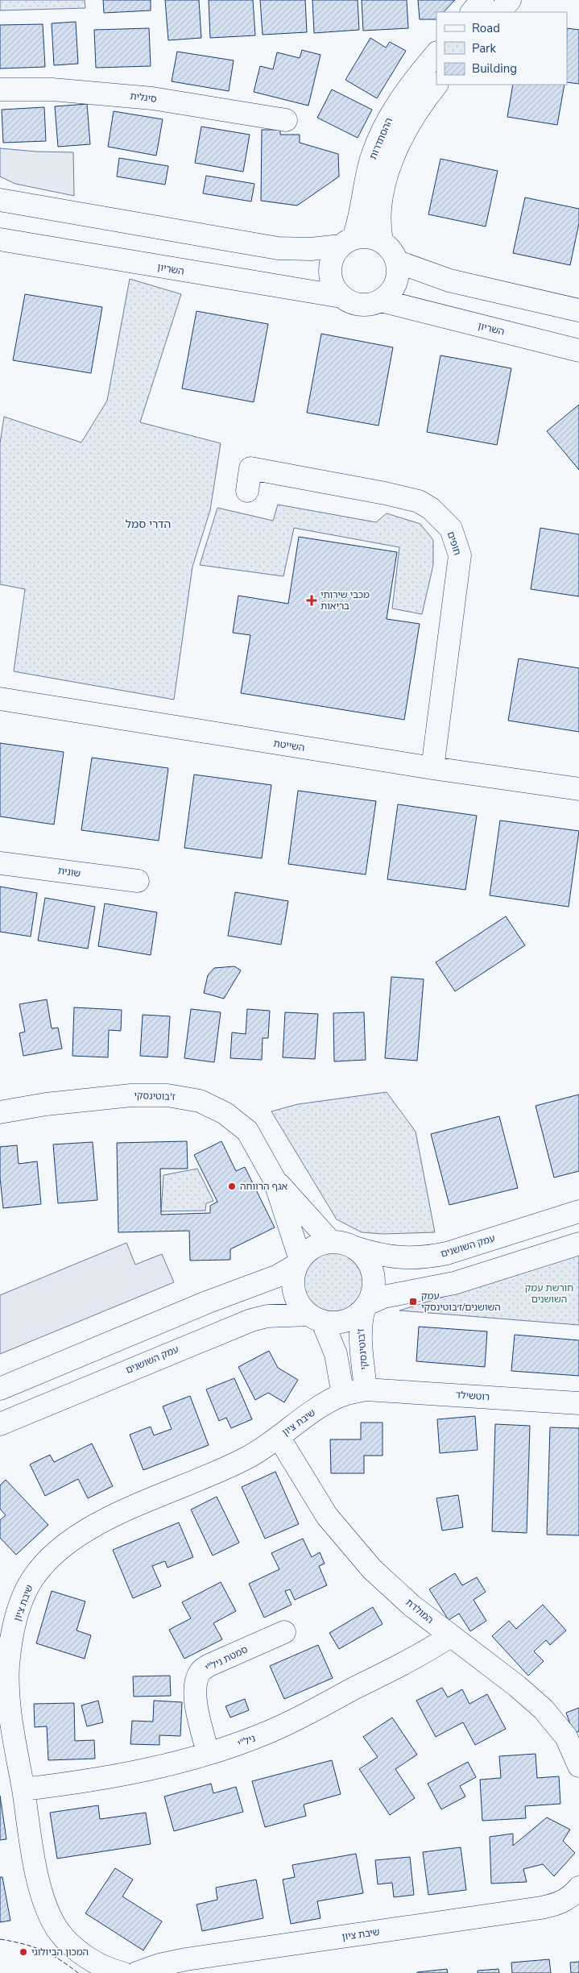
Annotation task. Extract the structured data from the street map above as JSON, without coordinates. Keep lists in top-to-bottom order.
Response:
{
  "streets": {
    "street": [
      "סיגלית",
      "ההסתדרות",
      "השריון",
      "חופים",
      "השייטת",
      "שונית",
      "ז'בוטינסקי",
      "עמק השושנים",
      "רוטשילד",
      "שיבת ציון",
      "המולדת",
      "סמטת ניל\"י",
      "ניל\"י"
    ]
  },
  "crossings": [
    ["ההסתדרות", "השריון"],
    ["חופים", "השייטת"],
    ["ז'בוטינסקי", "עמק השושנים"],
    ["ז'בוטינסקי", "רוטשילד"],
    ["ז'בוטינסקי", "שיבת ציון"],
    ["רוטשילד", "שיבת ציון"],
    ["שיבת ציון", "המולדת"],
    ["שיבת ציון", "ניל\"י"],
    ["המולדת", "ניל\"י"],
    ["סמטת ניל\"י", "ניל\"י"]
  ],
  "districts": ["הדרי סמל"],
  "parks": ["חורשת עמק השושנים"],
  "places": {
    "health": ["מכבי שירותי בריאות"],
    "other": ["אגף הרווחה", "המכון הביולוגי"],
    "transit": ["עמק השושנים/ז׳בוטינסקי"]
  },
  "legend": ["Road", "Park", "Building"]
}
